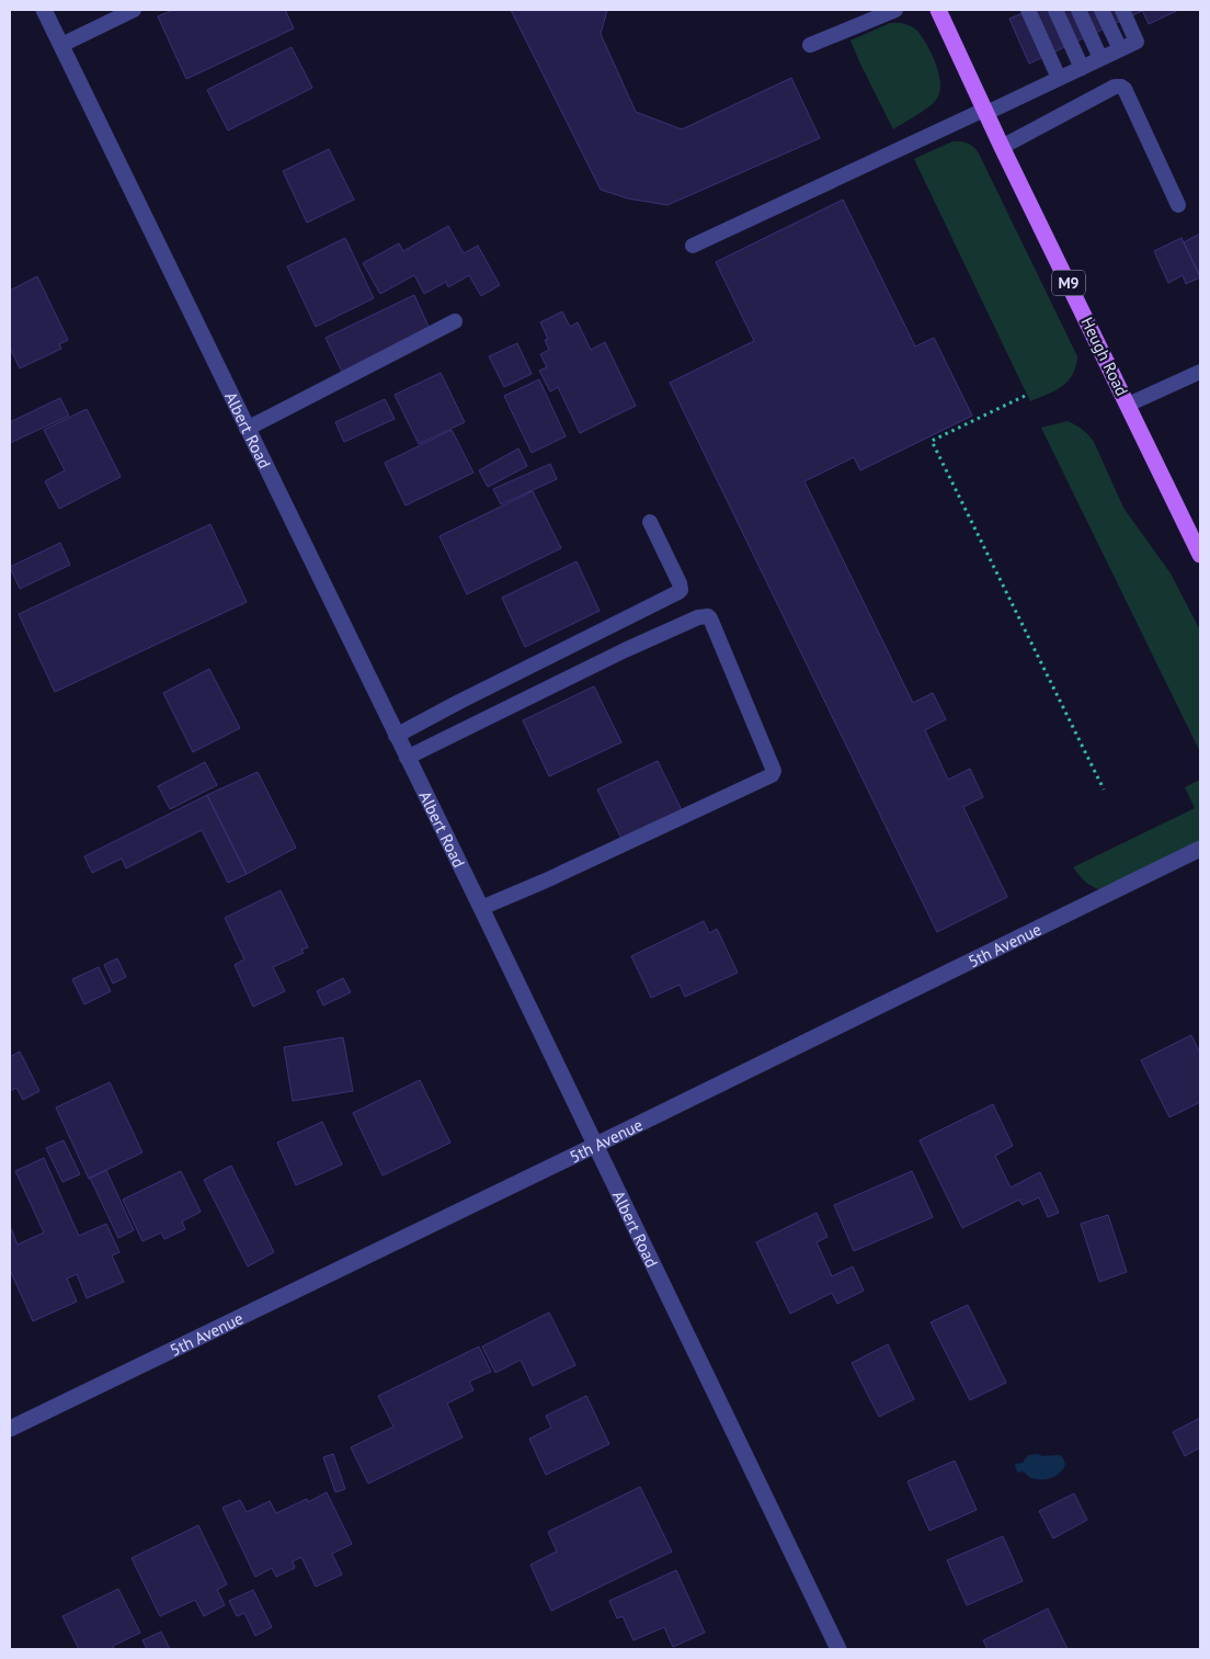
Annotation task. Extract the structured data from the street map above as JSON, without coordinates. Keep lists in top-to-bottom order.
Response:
{
  "streets": {
    "main road": ["M9", "Heugh Road"],
    "street": ["Albert Road", "5th Avenue"]
  },
  "crossings": [
    ["Albert Road", "5th Avenue"]
  ]
}
